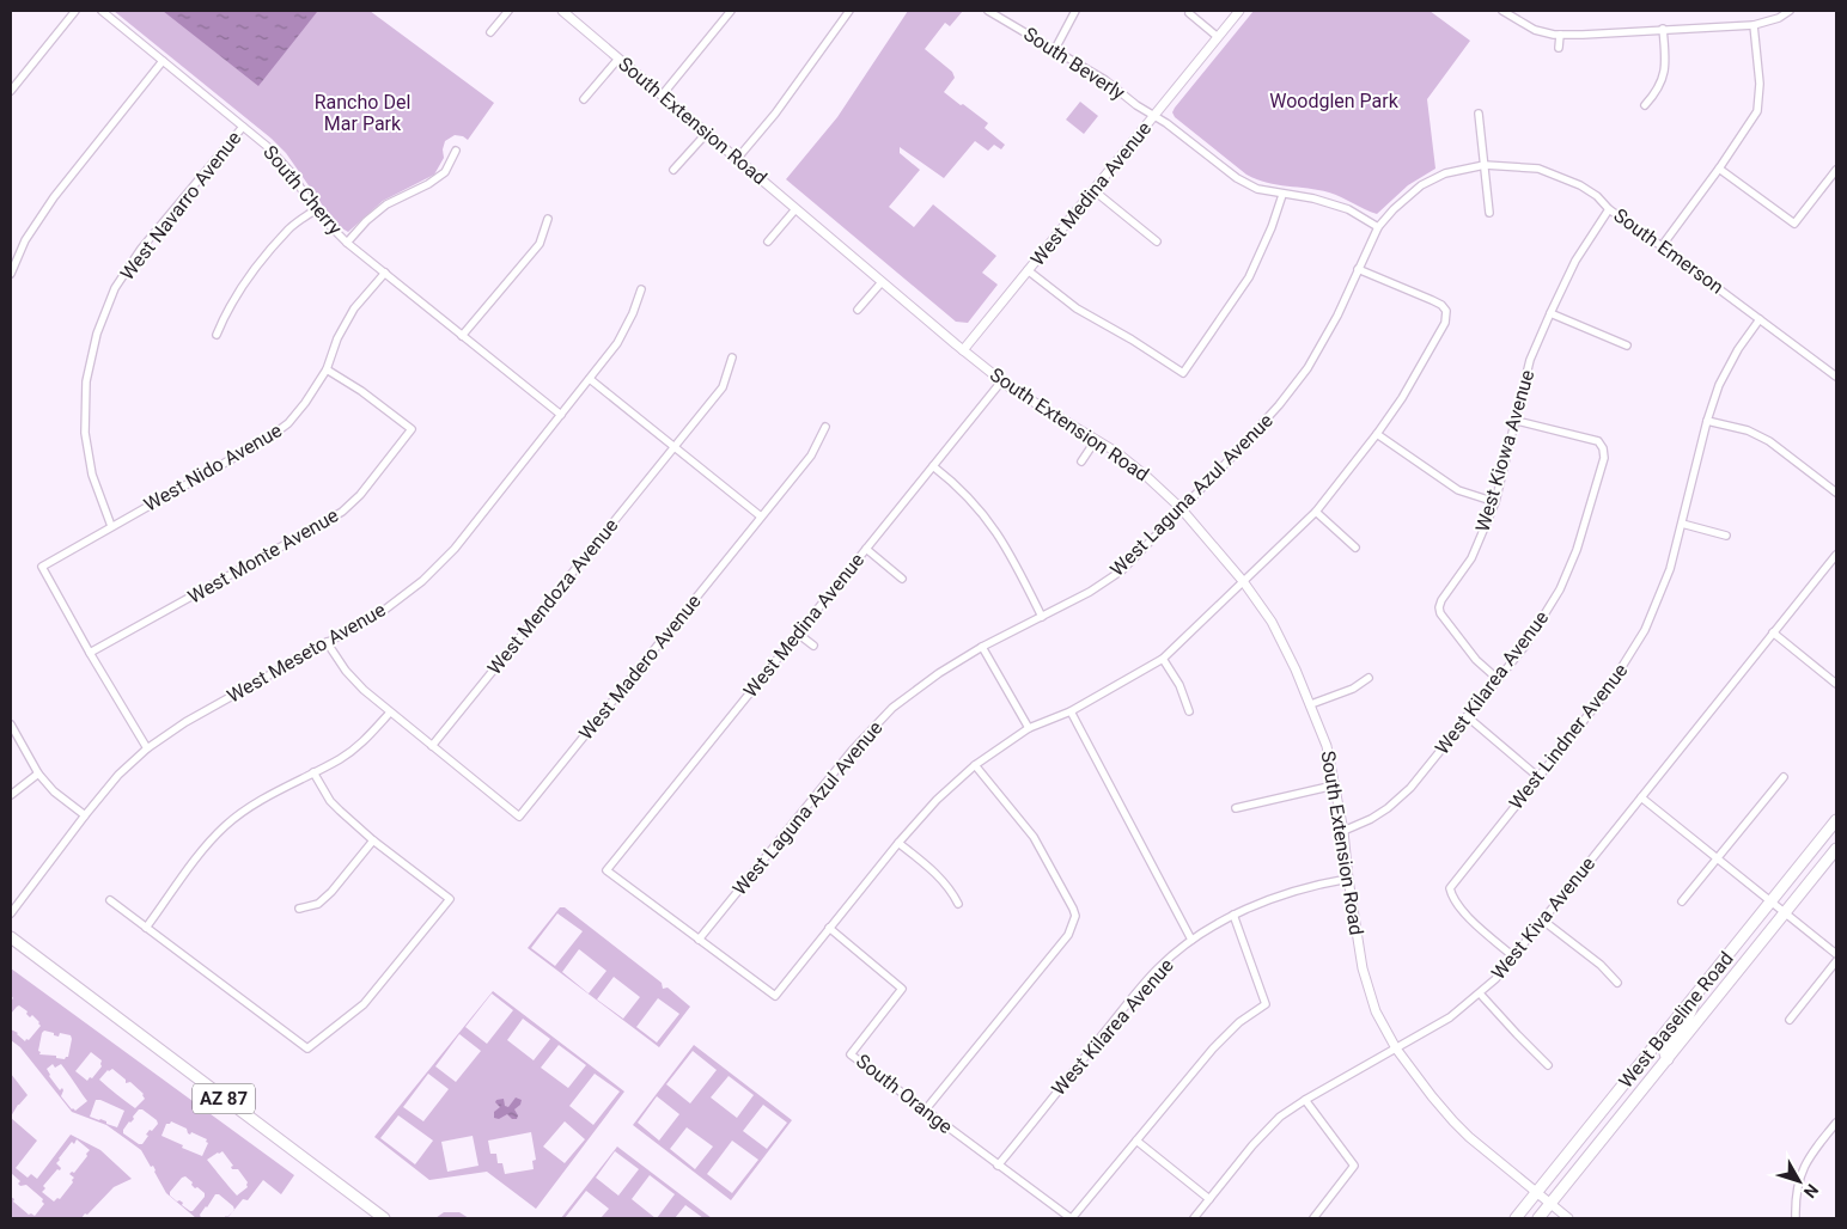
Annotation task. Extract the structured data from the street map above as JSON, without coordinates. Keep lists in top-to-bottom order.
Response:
{
  "streets": {
    "main road": ["West Baseline Road", "AZ 87"],
    "street": [
      "South Beverly",
      "South Extension Road",
      "South Cherry",
      "West Medina Avenue",
      "West Navarro Avenue",
      "South Emerson",
      "West Kiowa Avenue",
      "West Nido Avenue",
      "West Laguna Azul Avenue",
      "West Monte Avenue",
      "West Mendoza Avenue",
      "West Meseto Avenue",
      "West Madero Avenue",
      "West Kilarea Avenue",
      "West Lindner Avenue",
      "West Kiva Avenue",
      "South Orange"
    ]
  },
  "crossings": [
    ["South Beverly", "West Medina Avenue"],
    ["South Beverly", "West Laguna Azul Avenue"],
    ["South Extension Road", "West Medina Avenue"],
    ["South Extension Road", "West Laguna Azul Avenue"],
    ["South Extension Road", "West Kilarea Avenue"],
    ["South Extension Road", "West Kiva Avenue"],
    ["South Extension Road", "West Baseline Road"],
    ["South Cherry", "West Navarro Avenue"],
    ["South Cherry", "West Nido Avenue"],
    ["South Cherry", "West Meseto Avenue"],
    ["West Medina Avenue", "West Laguna Azul Avenue"],
    ["West Navarro Avenue", "West Nido Avenue"],
    ["South Emerson", "West Kiowa Avenue"],
    ["South Emerson", "West Laguna Azul Avenue"],
    ["South Emerson", "West Lindner Avenue"],
    ["West Kiowa Avenue", "West Kilarea Avenue"],
    ["West Nido Avenue", "West Monte Avenue"],
    ["West Mendoza Avenue", "West Madero Avenue"],
    ["West Kilarea Avenue", "South Orange"],
    ["West Lindner Avenue", "West Kiva Avenue"]
  ],
  "parks": ["Woodglen Park", "Rancho Del Mar Park"],
  "north": "bottom right"
}
